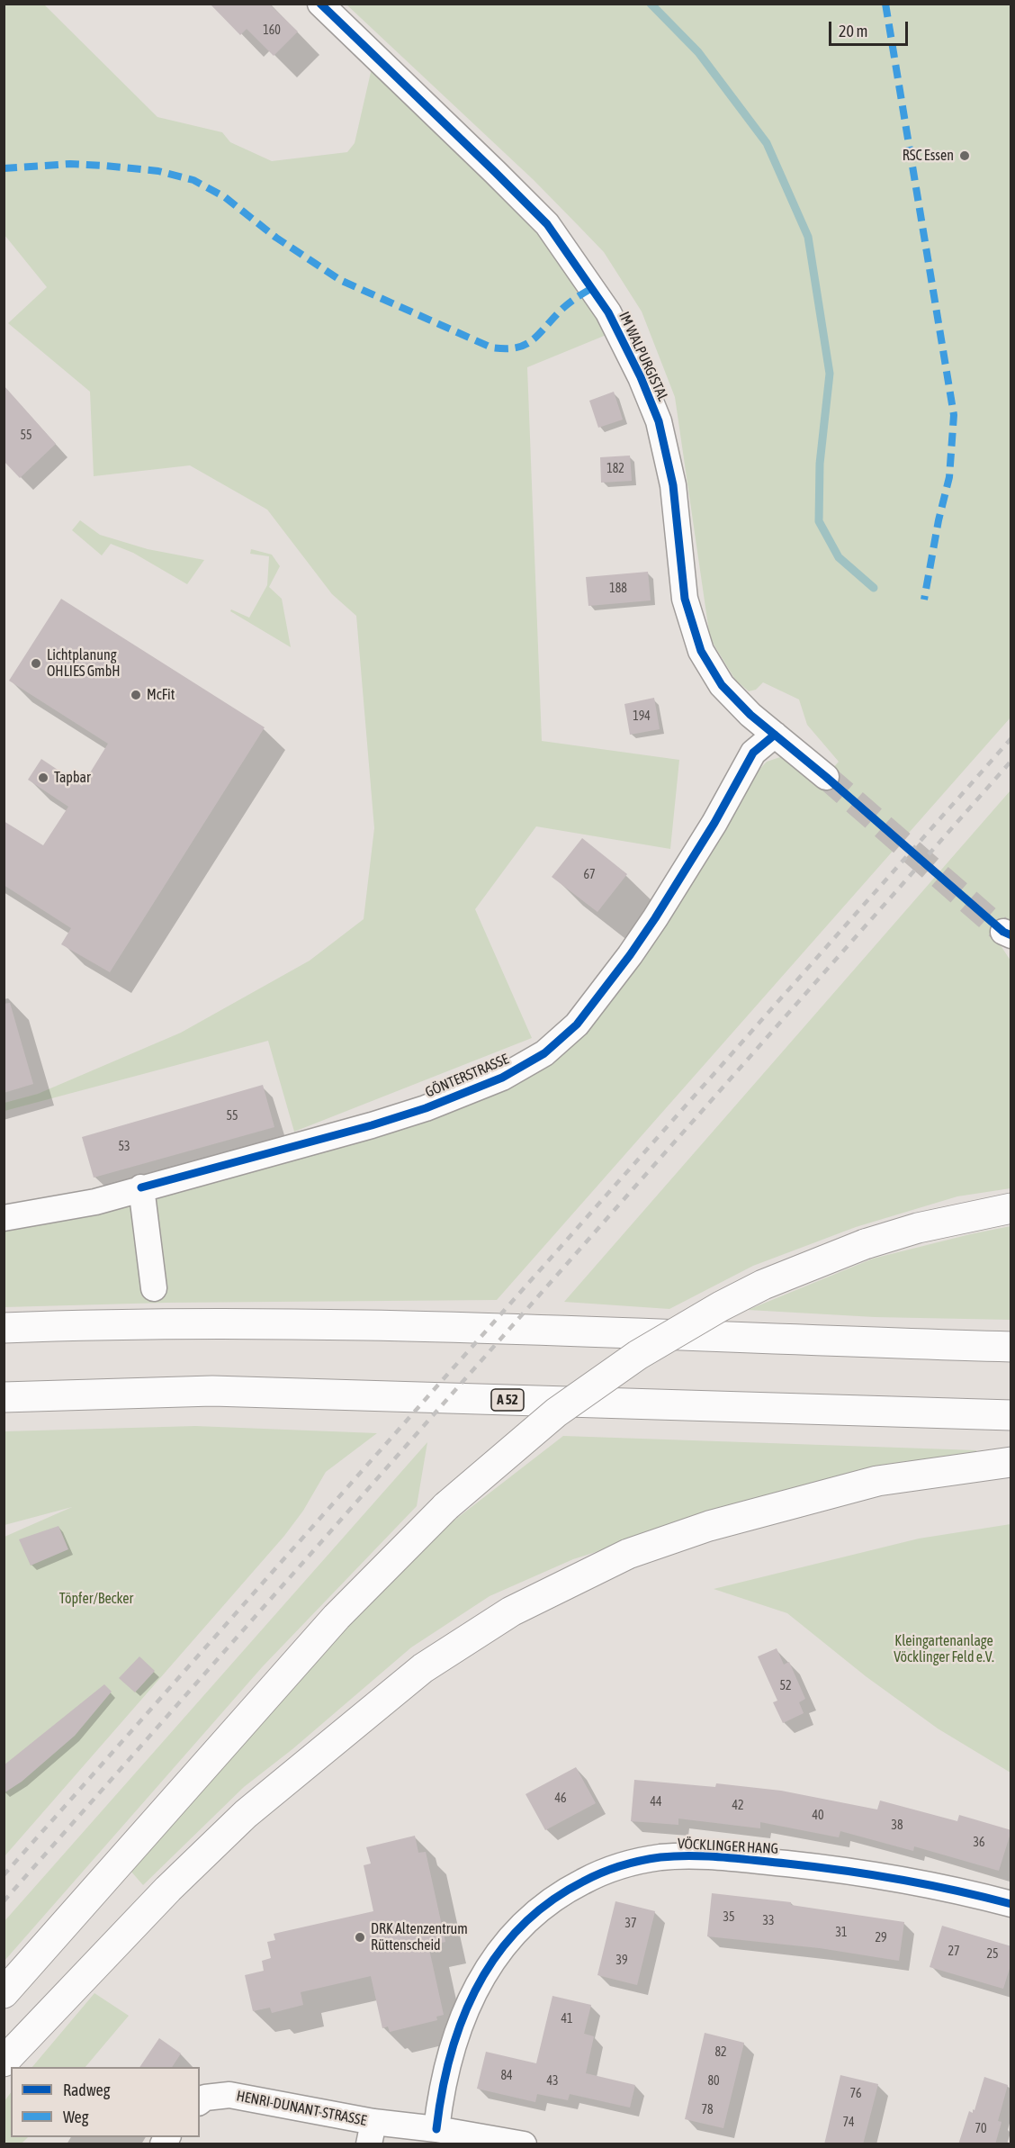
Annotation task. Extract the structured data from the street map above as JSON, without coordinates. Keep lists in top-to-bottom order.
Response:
{
  "streets": {
    "highway": ["A 52"],
    "street": [
      "IM WALPURGISTAL",
      "GÖNTERSTRASSE",
      "VÖCKLINGER HANG",
      "HENRI-DUNANT-STRASSE"
    ]
  },
  "crossings": [
    ["IM WALPURGISTAL", "GÖNTERSTRASSE"],
    ["VÖCKLINGER HANG", "HENRI-DUNANT-STRASSE"]
  ],
  "parks": ["Töpfer/Becker", "Kleingartenanlage Vöcklinger Feld e.V."],
  "places": [
    "RSC Essen",
    "Lichtplanung OHLIES GmbH",
    "McFit",
    "Tapbar",
    "DRK Altenzentrum Rüttenscheid"
  ],
  "house_numbers": [
    "160",
    "55",
    "182",
    "188",
    "194",
    "67",
    "55",
    "53",
    "52",
    "46",
    "44",
    "42",
    "40",
    "38",
    "36",
    "35",
    "33",
    "37",
    "31",
    "29",
    "27",
    "25",
    "39",
    "41",
    "82",
    "84",
    "43",
    "80",
    "76",
    "78",
    "74",
    "70"
  ],
  "legend": ["Radweg", "Weg"],
  "scale_bar": "20 m"
}
